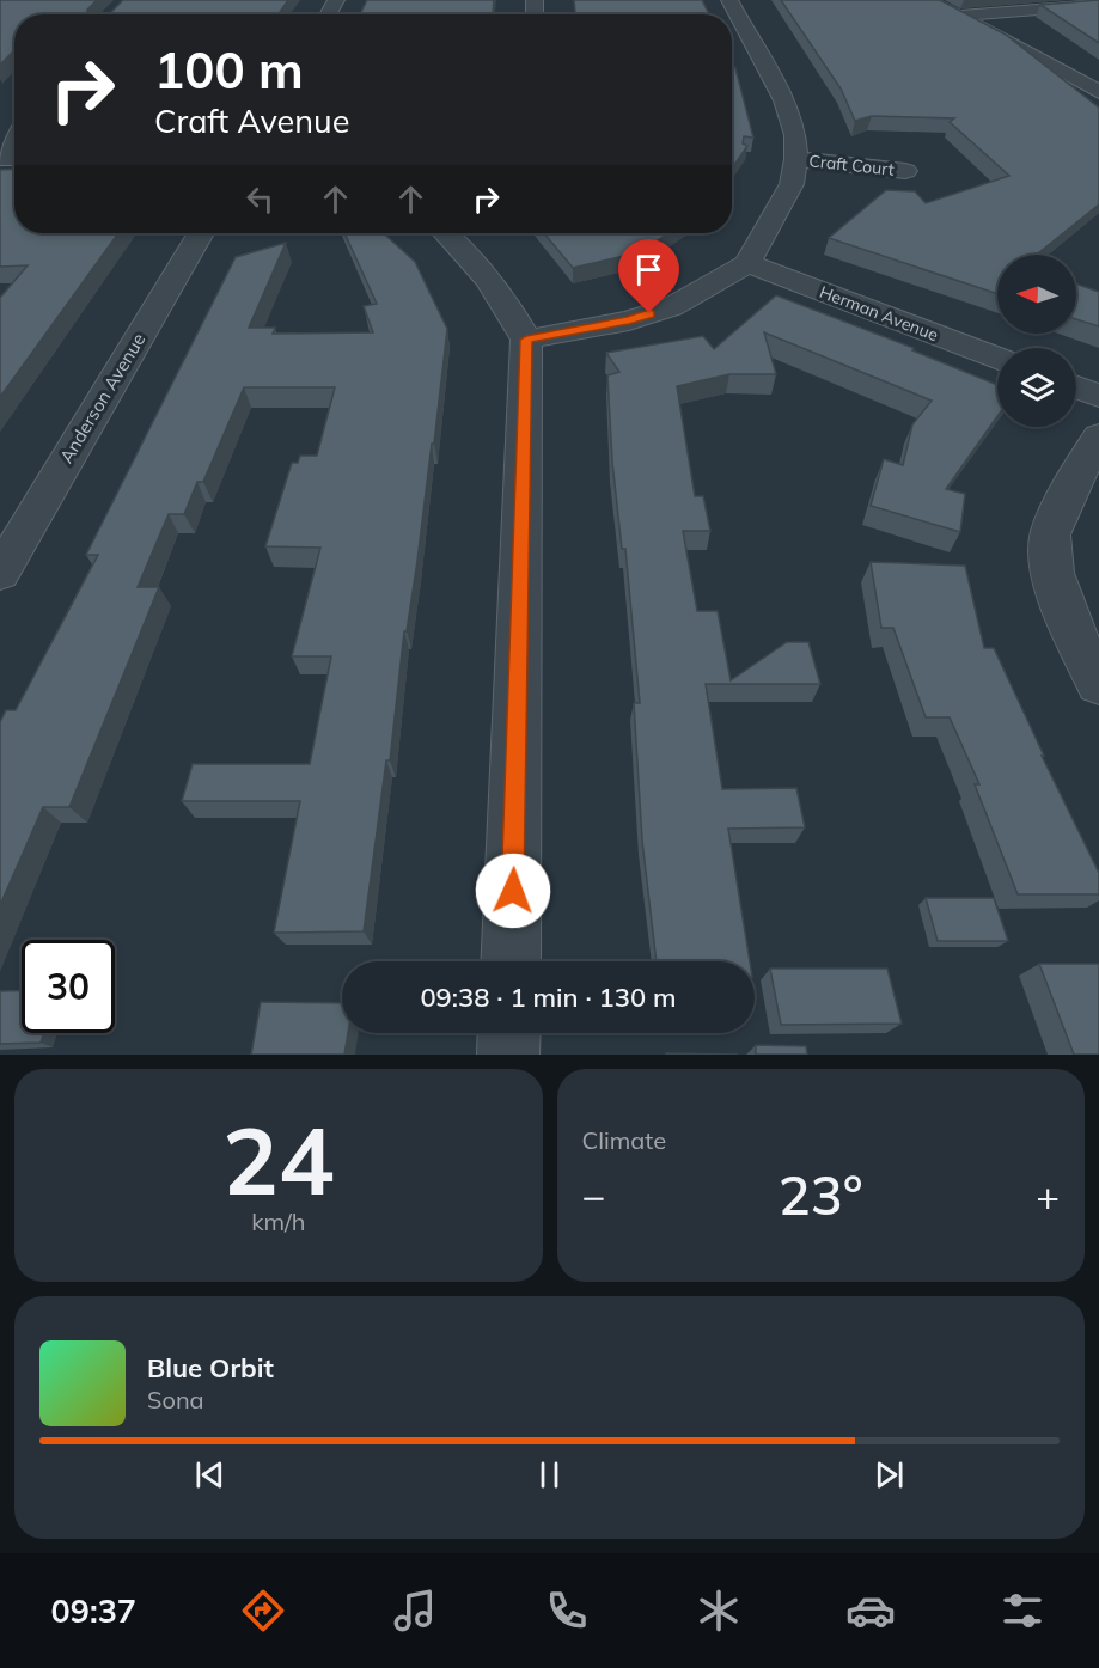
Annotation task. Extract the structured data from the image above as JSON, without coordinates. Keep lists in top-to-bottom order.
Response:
{
  "streets": {
    "street": ["Craft Court", "Herman Avenue", "Anderson Avenue"]
  },
  "north": "left",
  "page": {
    "turn": ["100 m", "Craft Avenue"],
    "limit": "30",
    "trip": "09:38 · 1 min · 130 m",
    "tile": [
      ["24", "km/h"],
      "Climate"
    ],
    "heat": ["−", "23°", "+"],
    "song": ["Blue Orbit", "Sona"],
    "tabs": "09:37"
  }
}
